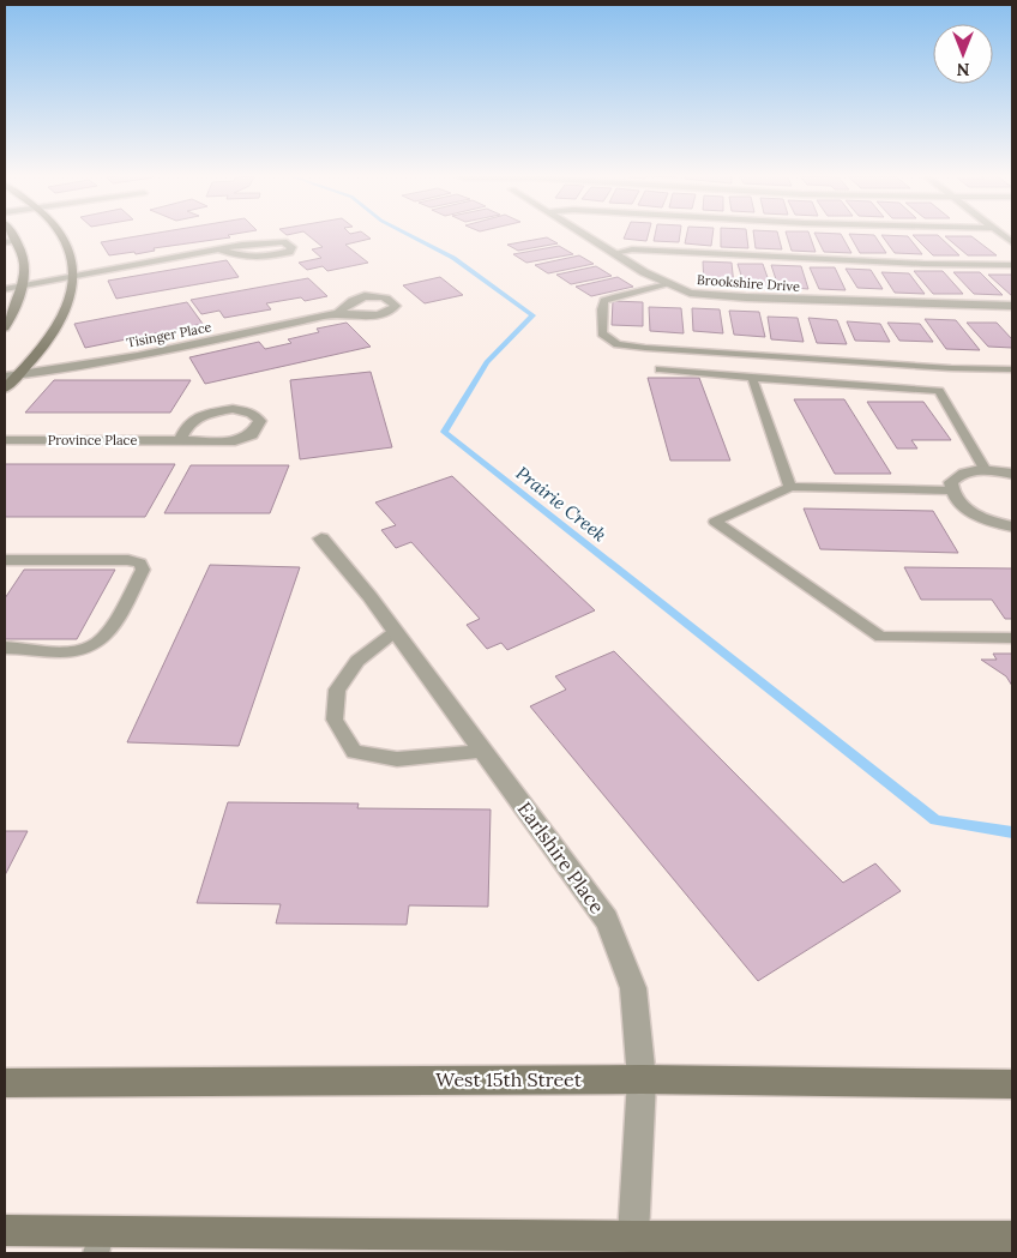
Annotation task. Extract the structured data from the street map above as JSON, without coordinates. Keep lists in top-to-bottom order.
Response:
{
  "streets": {
    "main road": ["West 15th Street"],
    "street": [
      "Brookshire Drive",
      "Tisinger Place",
      "Province Place",
      "Earlshire Place"
    ]
  },
  "crossings": [
    ["Earlshire Place", "West 15th Street"]
  ],
  "water": ["Prairie Creek"],
  "north": "bottom"
}
